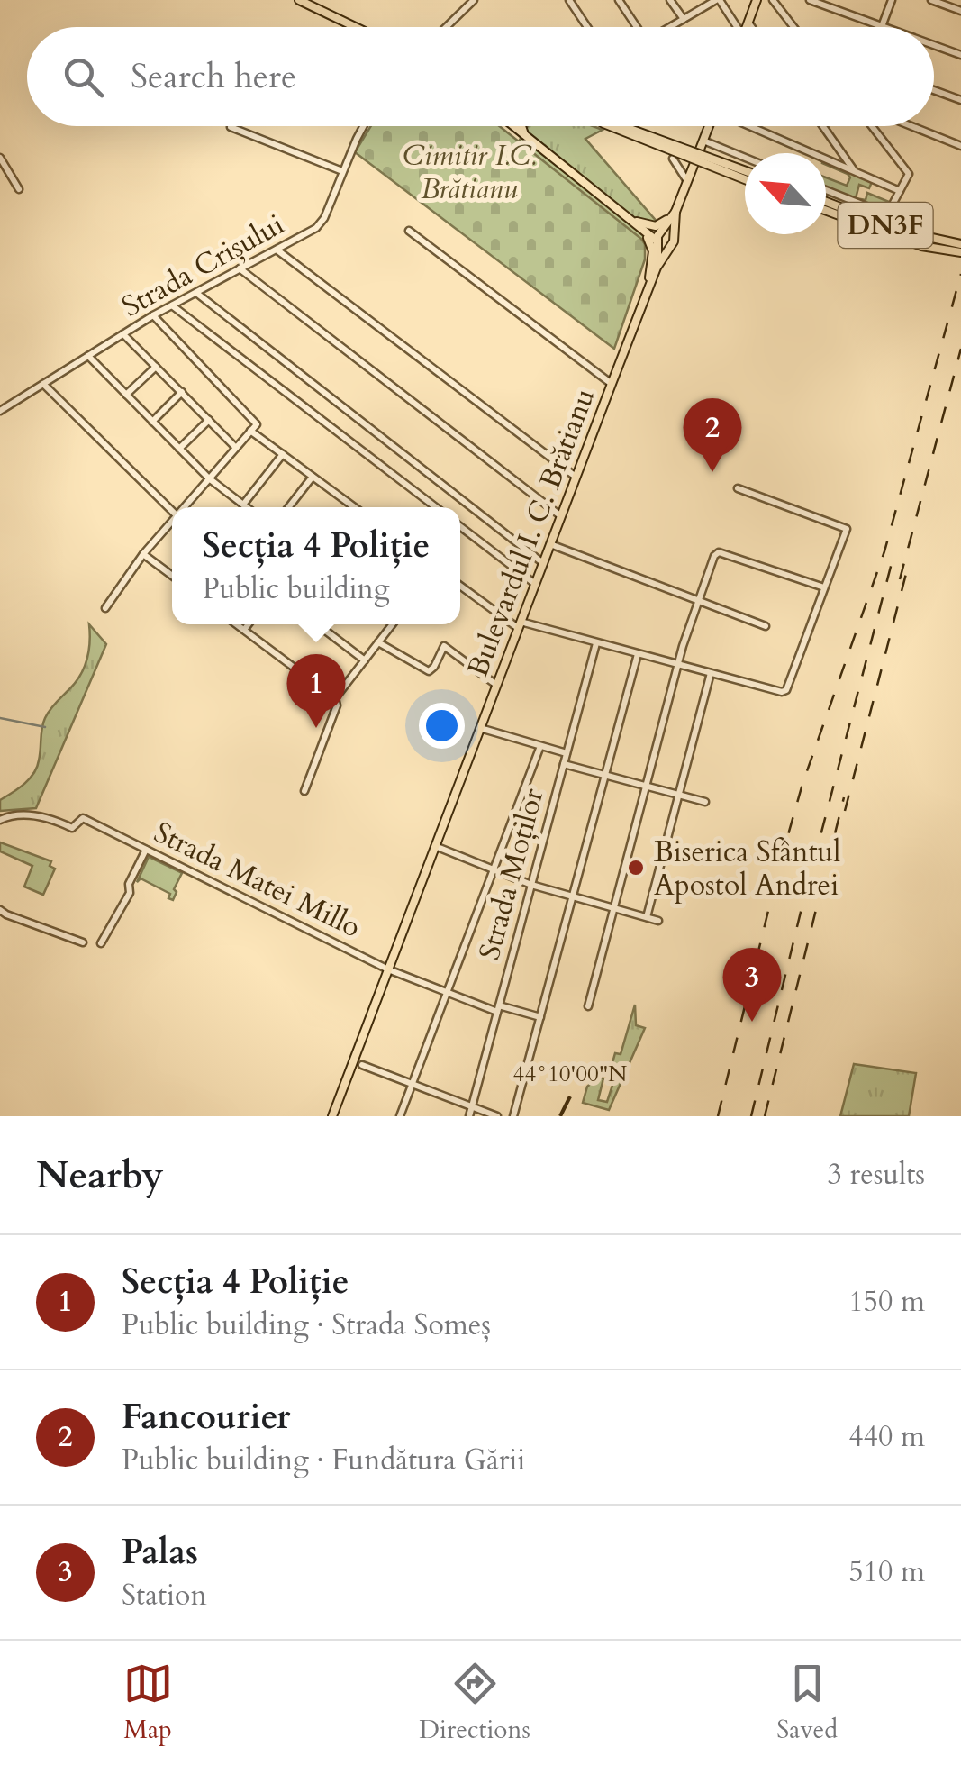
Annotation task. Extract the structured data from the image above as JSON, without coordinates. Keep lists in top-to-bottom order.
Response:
{
  "streets": {
    "main road": ["DN3F", "Bulevardul I. C. Brătianu"],
    "street": ["Strada Crișului", "Strada Moților", "Strada Matei Millo"]
  },
  "crossings": [
    ["Bulevardul I. C. Brătianu", "Strada Matei Millo"],
    ["Strada Moților", "Strada Matei Millo"]
  ],
  "parks": ["Cimitir I.C. Brătianu"],
  "places": ["Biserica Sfântul Apostol Andrei"],
  "north": "top left",
  "page": {
    "search": "Search here",
    "pins": ["2", "1", "3"],
    "popup": ["Secția 4 Poliție", "Public building"],
    "heading": ["Nearby", "3 results"],
    "list": [
      {
        "mark": "1",
        "name": "Secția 4 Poliție",
        "note": "Public building · Strada Someș",
        "value": "150 m"
      },
      {
        "mark": "2",
        "name": "Fancourier",
        "note": "Public building · Fundătura Gării",
        "value": "440 m"
      },
      {
        "mark": "3",
        "name": "Palas",
        "note": "Station",
        "value": "510 m"
      }
    ],
    "nav": ["Map", "Directions", "Saved"]
  },
  "coordinates": ["44°10'00\"N"]
}
